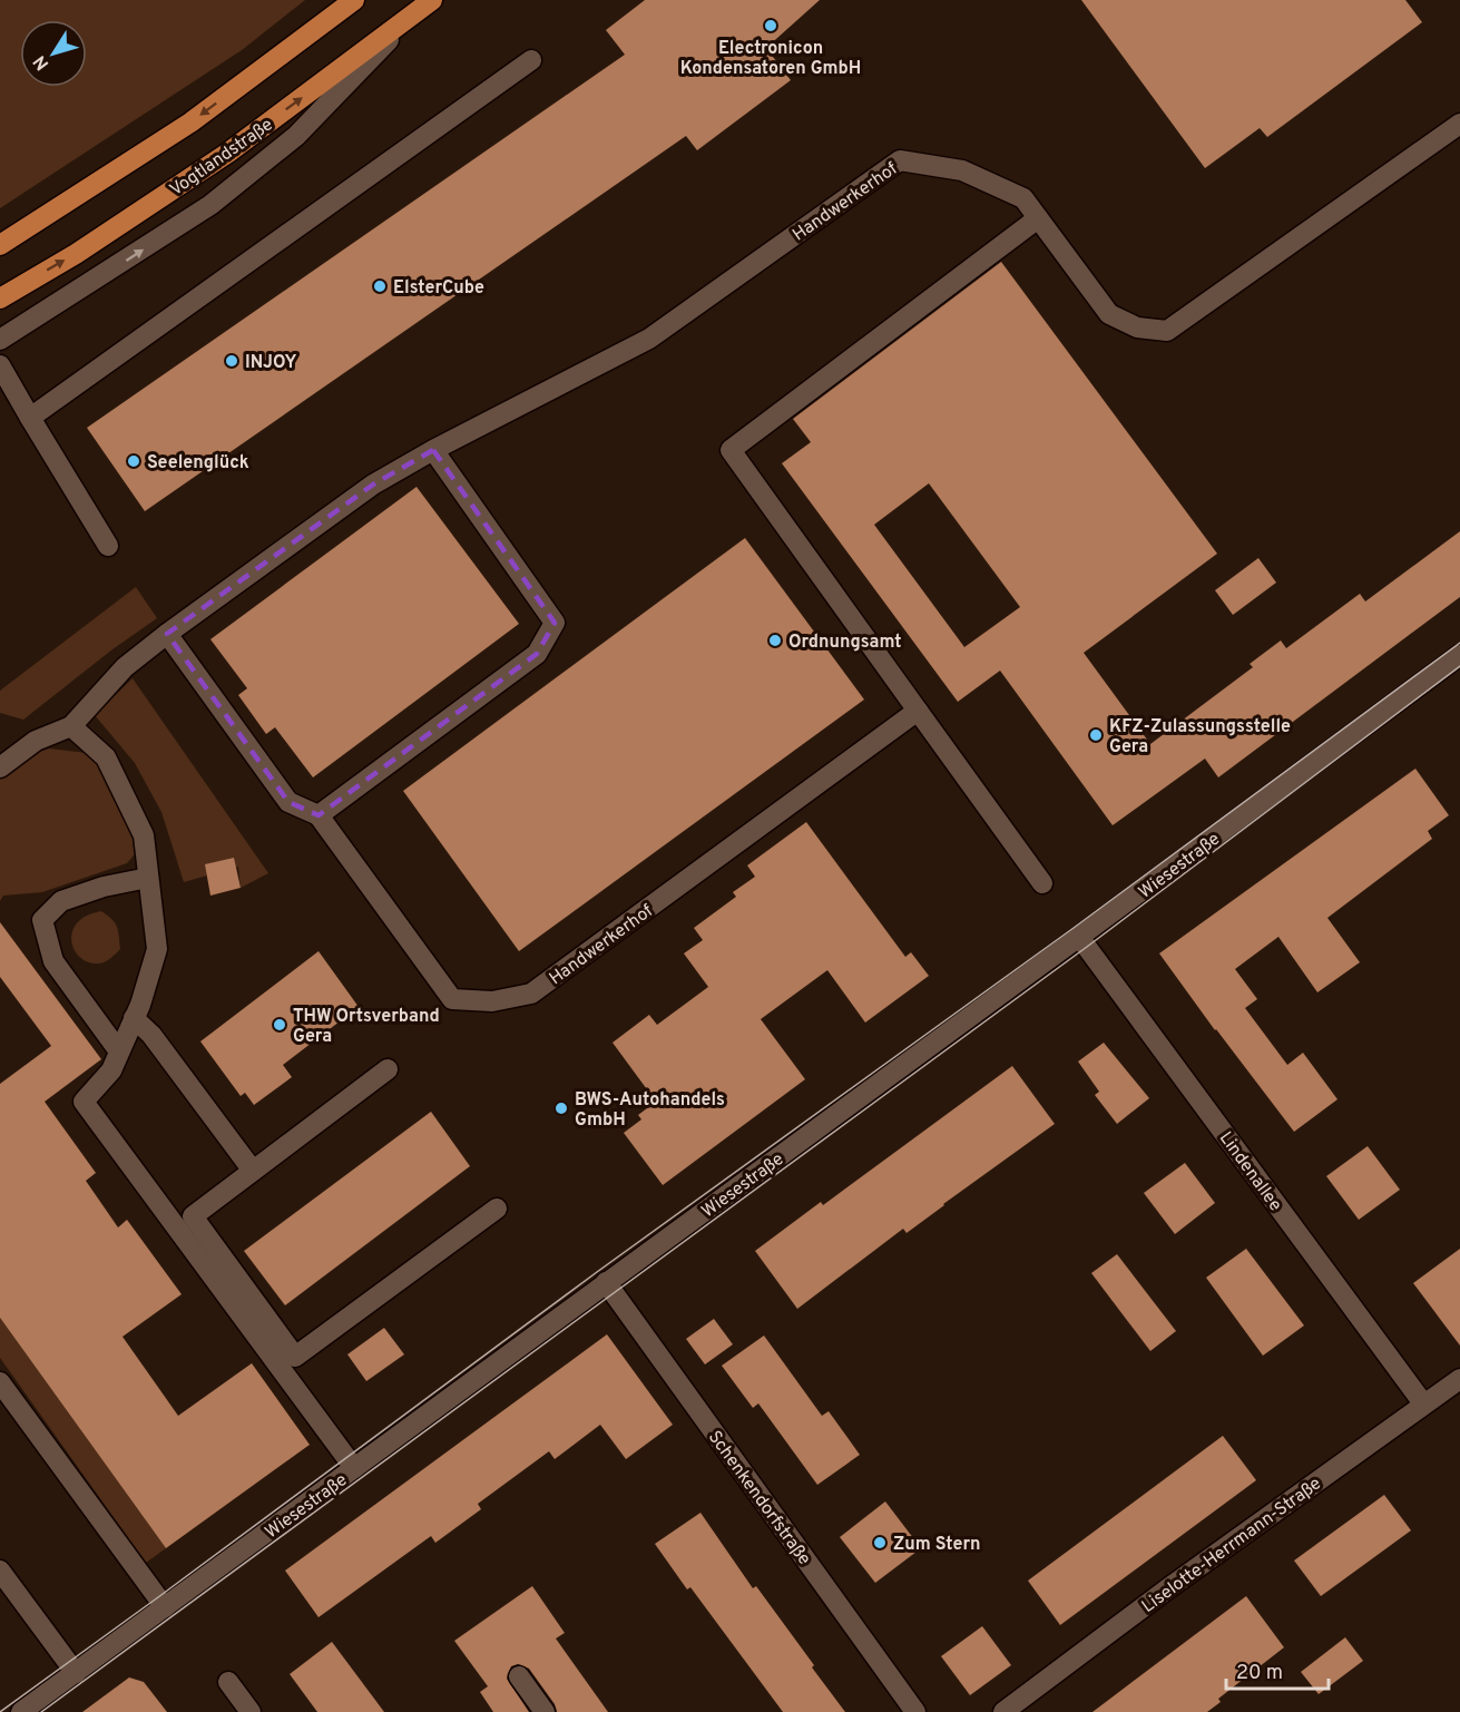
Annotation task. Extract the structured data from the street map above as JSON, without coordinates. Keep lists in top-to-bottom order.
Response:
{
  "streets": {
    "main road": ["Vogtlandstraße"],
    "street": [
      "Handwerkerhof",
      "Wiesestraße",
      "Lindenallee",
      "Schenkendorfstraße",
      "Liselotte-Herrmann-Straße"
    ]
  },
  "crossings": [
    ["Wiesestraße", "Lindenallee"],
    ["Wiesestraße", "Schenkendorfstraße"],
    ["Lindenallee", "Liselotte-Herrmann-Straße"]
  ],
  "places": [
    "Electronicon Kondensatoren GmbH",
    "ElsterCube",
    "INJOY",
    "Seelenglück",
    "Ordnungsamt",
    "KFZ-Zulassungsstelle Gera",
    "THW Ortsverband Gera",
    "BWS-Autohandels GmbH",
    "Zum Stern"
  ],
  "scale_bar": "20 m",
  "north": "bottom left"
}
